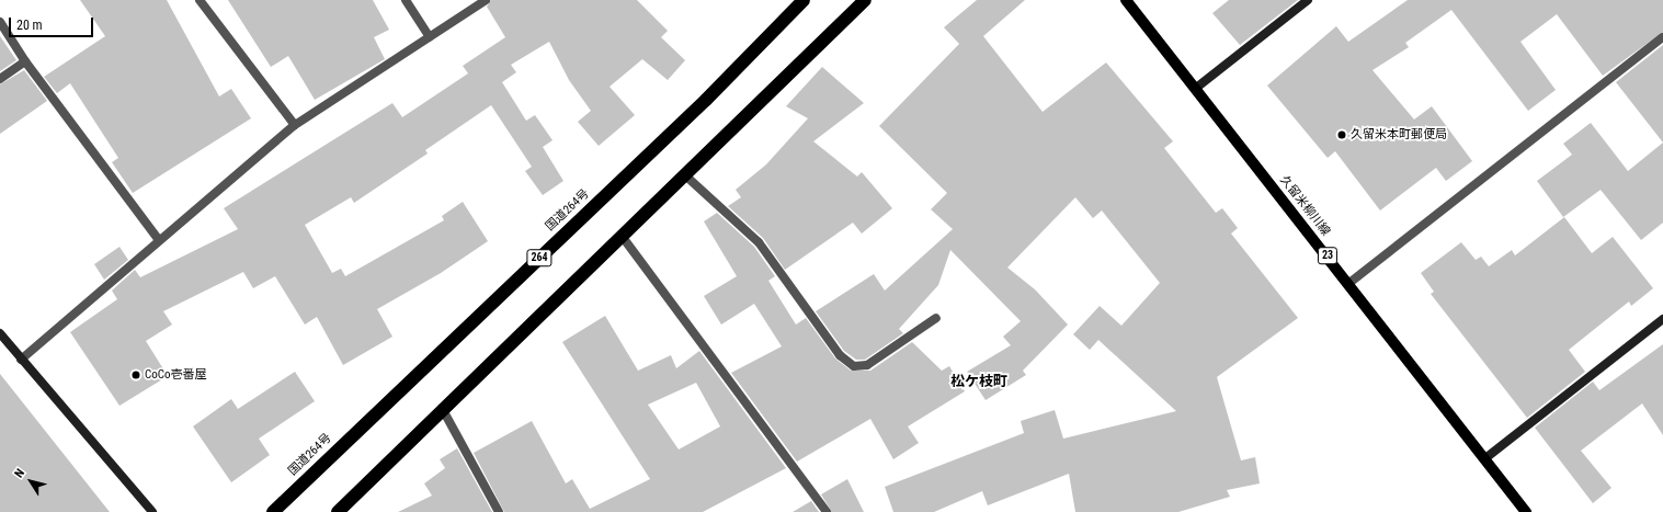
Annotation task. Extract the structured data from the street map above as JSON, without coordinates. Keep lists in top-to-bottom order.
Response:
{
  "streets": {
    "highway": ["国道264号", "264"],
    "main road": ["久留米柳川線", "23"]
  },
  "districts": ["松ケ枝町"],
  "places": ["久留米本町郵便局", "CoCo壱番屋"],
  "scale_bar": "20 m",
  "north": "top left"
}
